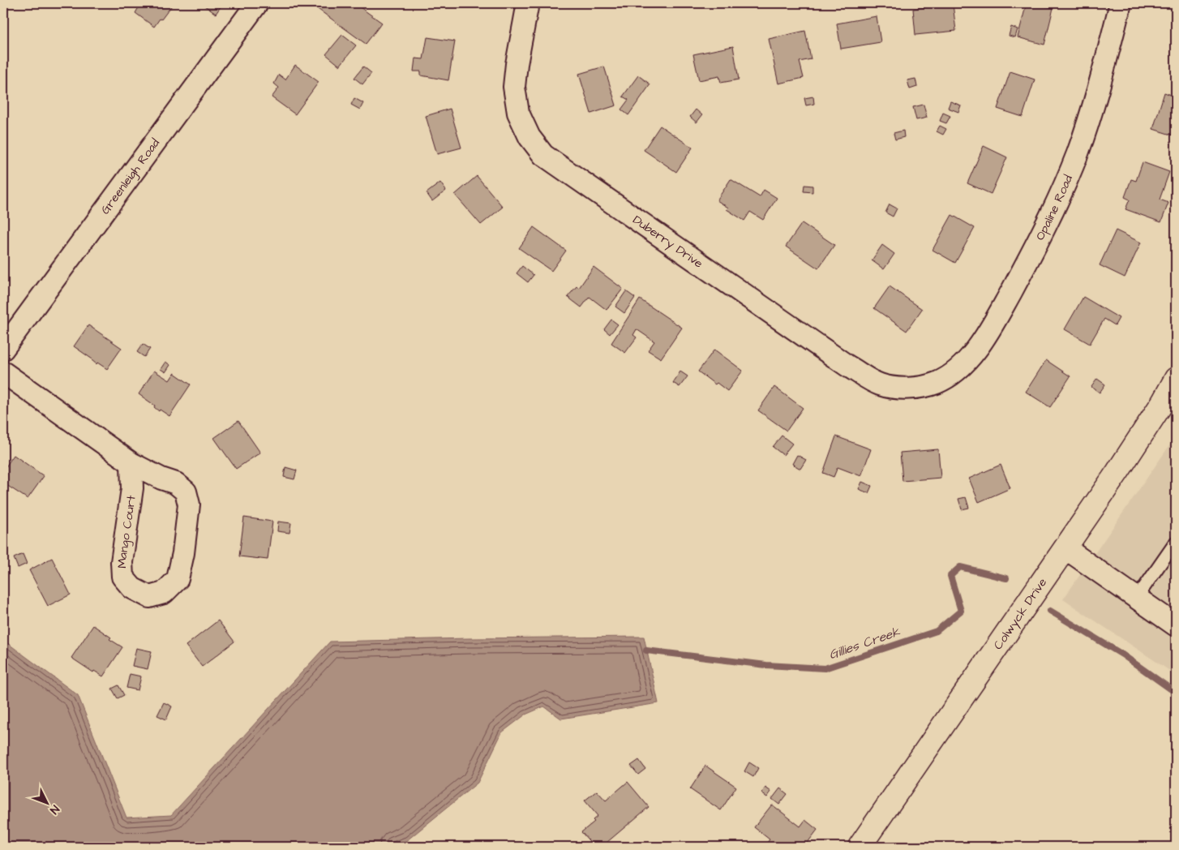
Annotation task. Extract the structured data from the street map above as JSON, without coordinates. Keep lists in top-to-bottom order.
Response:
{
  "streets": {
    "street": [
      "Greenleigh Road",
      "Opaline Road",
      "Duberry Drive",
      "Mango Court",
      "Colwyck Drive"
    ]
  },
  "crossings": [
    ["Opaline Road", "Duberry Drive"]
  ],
  "water": ["Gillies Creek"],
  "north": "bottom right"
}
